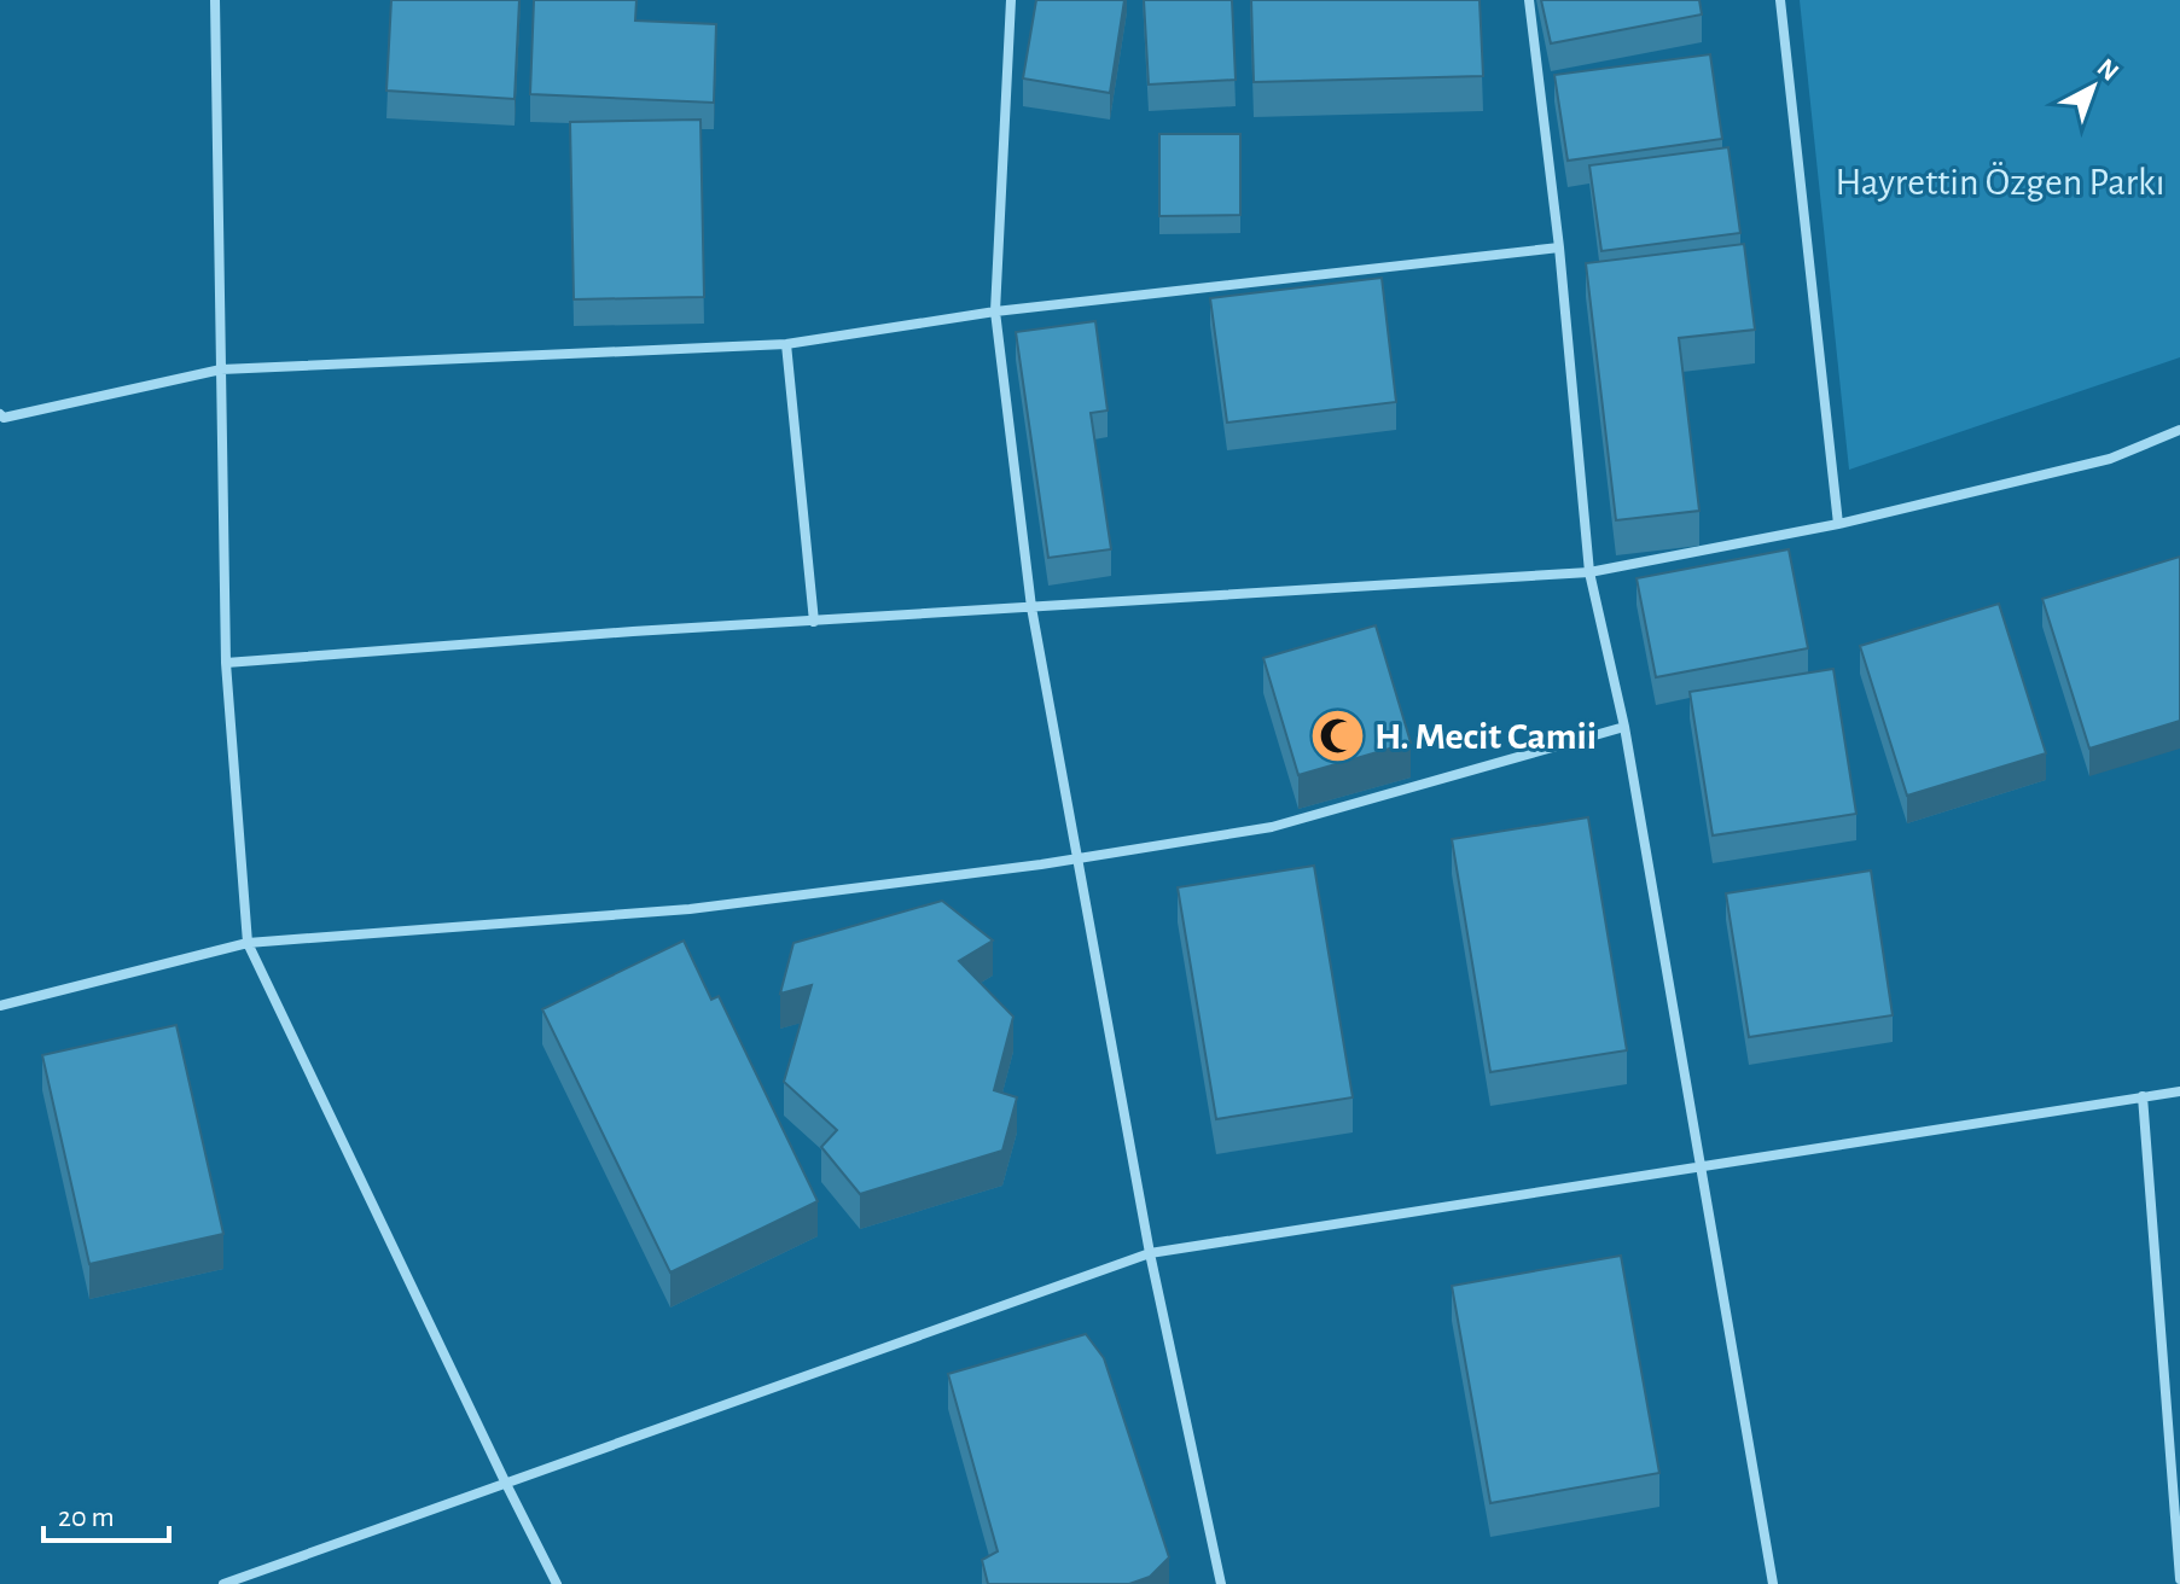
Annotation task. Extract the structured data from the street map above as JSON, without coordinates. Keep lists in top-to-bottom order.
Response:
{
  "parks": ["Hayrettin Özgen Parkı"],
  "places": {
    "mosque": ["H. Mecit Camii"]
  },
  "scale_bar": "20 m",
  "north": "top right"
}
